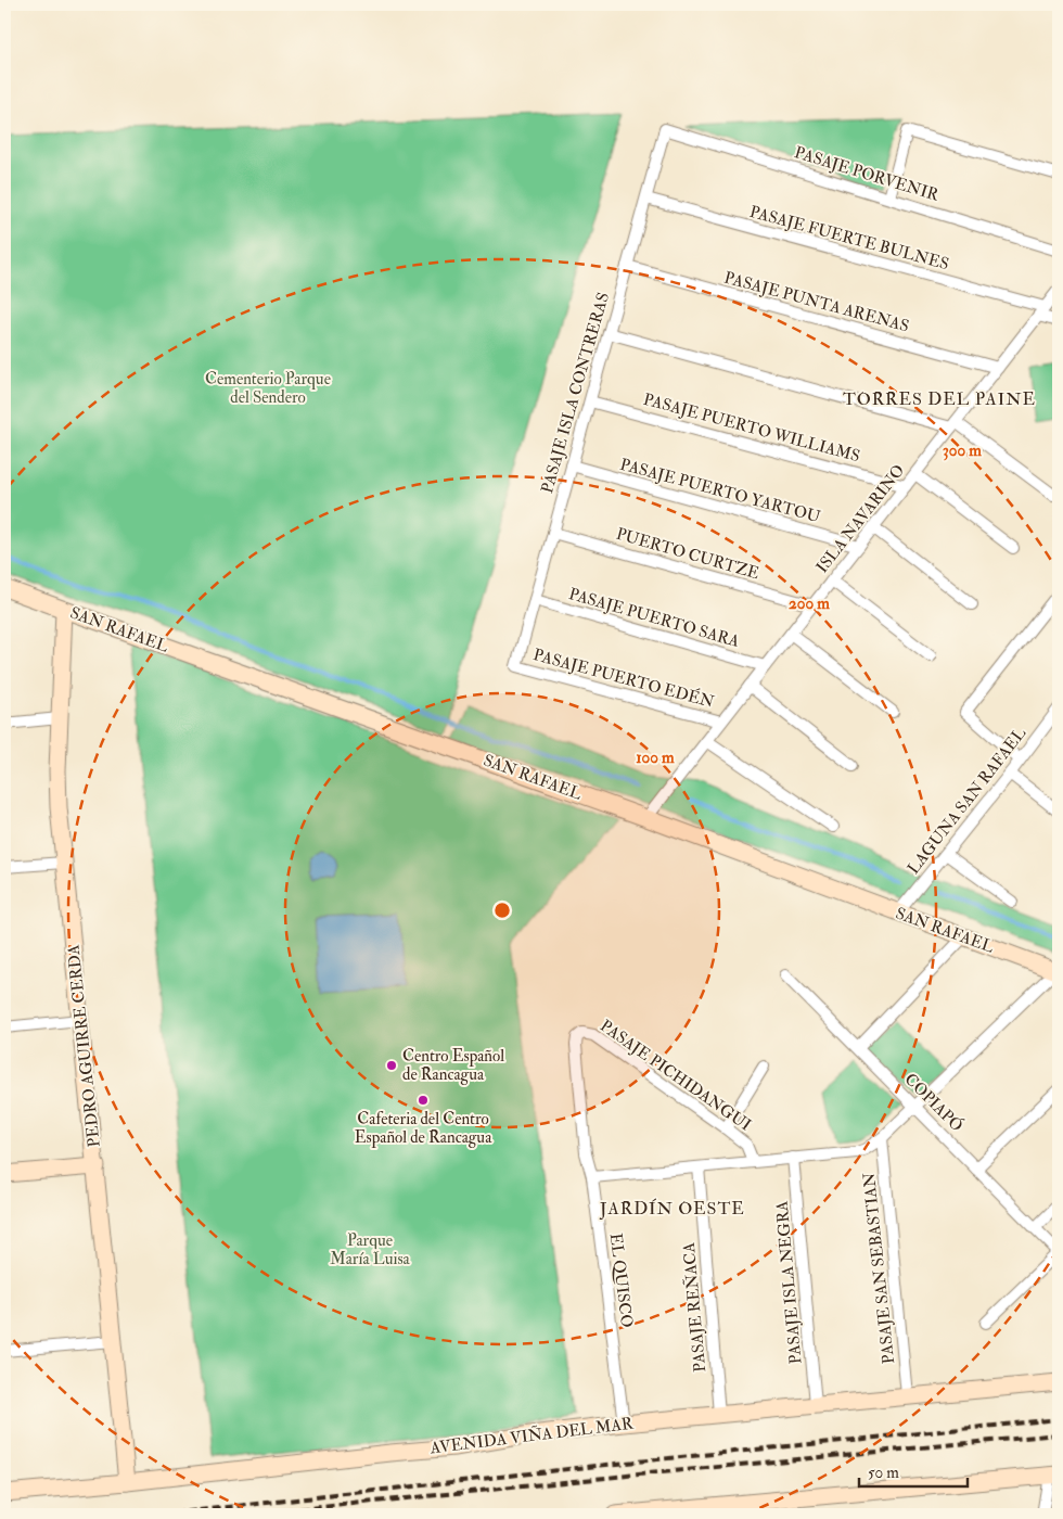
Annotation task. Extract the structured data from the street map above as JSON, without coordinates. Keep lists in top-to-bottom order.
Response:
{
  "streets": {
    "street": [
      "PASAJE PORVENIR",
      "PASAJE FUERTE BULNES",
      "PASAJE PUNTA ARENAS",
      "PASAJE ISLA CONTRERAS",
      "PASAJE PUERTO WILLIAMS",
      "PASAJE PUERTO YARTOU",
      "ISLA NAVARINO",
      "PUERTO CURTZE",
      "PASAJE PUERTO SARA",
      "SAN RAFAEL",
      "PASAJE PUERTO EDÉN",
      "LAGUNA SAN RAFAEL",
      "PEDRO AGUIRRE CERDA",
      "PASAJE PICHIDANGUI",
      "COPIAPÓ",
      "PASAJE SAN SEBASTIAN",
      "EL QUISCO",
      "PASAJE ISLA NEGRA",
      "PASAJE REÑACA",
      "AVENIDA VIÑA DEL MAR"
    ]
  },
  "crossings": [
    ["PASAJE PORVENIR", "PASAJE ISLA CONTRERAS"],
    ["PASAJE FUERTE BULNES", "PASAJE ISLA CONTRERAS"],
    ["PASAJE FUERTE BULNES", "ISLA NAVARINO"],
    ["PASAJE PUNTA ARENAS", "PASAJE ISLA CONTRERAS"],
    ["PASAJE PUNTA ARENAS", "ISLA NAVARINO"],
    ["PASAJE ISLA CONTRERAS", "PASAJE PUERTO WILLIAMS"],
    ["PASAJE ISLA CONTRERAS", "PASAJE PUERTO YARTOU"],
    ["PASAJE ISLA CONTRERAS", "PUERTO CURTZE"],
    ["PASAJE ISLA CONTRERAS", "PASAJE PUERTO SARA"],
    ["PASAJE ISLA CONTRERAS", "PASAJE PUERTO EDÉN"],
    ["PASAJE PUERTO WILLIAMS", "ISLA NAVARINO"],
    ["PASAJE PUERTO YARTOU", "ISLA NAVARINO"],
    ["ISLA NAVARINO", "PUERTO CURTZE"],
    ["ISLA NAVARINO", "PASAJE PUERTO SARA"],
    ["ISLA NAVARINO", "SAN RAFAEL"],
    ["ISLA NAVARINO", "PASAJE PUERTO EDÉN"],
    ["SAN RAFAEL", "LAGUNA SAN RAFAEL"],
    ["SAN RAFAEL", "PEDRO AGUIRRE CERDA"],
    ["PEDRO AGUIRRE CERDA", "AVENIDA VIÑA DEL MAR"],
    ["PASAJE PICHIDANGUI", "EL QUISCO"],
    ["PASAJE SAN SEBASTIAN", "AVENIDA VIÑA DEL MAR"],
    ["EL QUISCO", "AVENIDA VIÑA DEL MAR"],
    ["PASAJE ISLA NEGRA", "AVENIDA VIÑA DEL MAR"],
    ["PASAJE REÑACA", "AVENIDA VIÑA DEL MAR"]
  ],
  "districts": ["TORRES DEL PAINE", "JARDÍN OESTE"],
  "parks": ["Cementerio Parque del Sendero", "Parque María Luisa"],
  "places": ["Centro Español de Rancagua", "Cafeteria del Centro Español de Rancagua"],
  "scale_bar": "50 m",
  "rings": ["300 m", "200 m", "100 m"]
}
